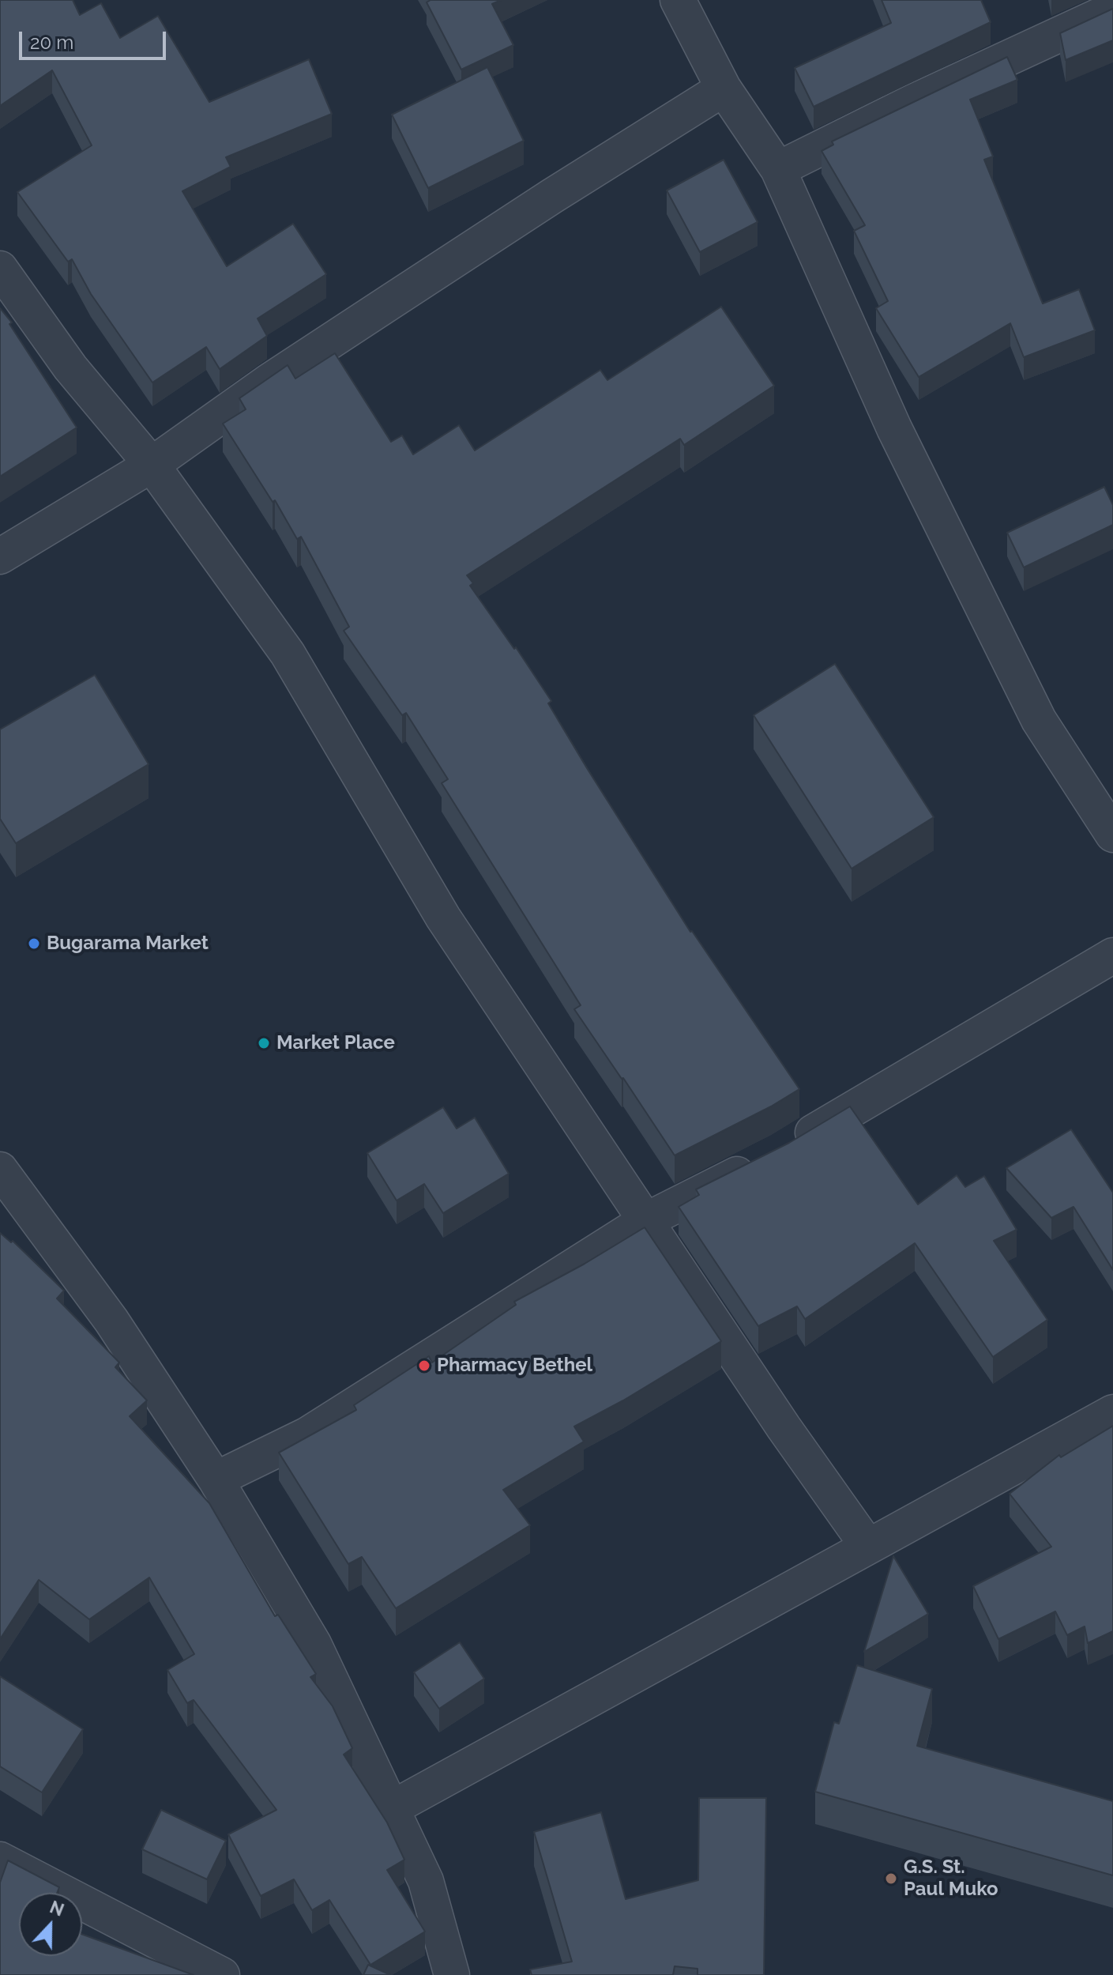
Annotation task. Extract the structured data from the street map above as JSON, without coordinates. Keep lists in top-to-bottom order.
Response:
{
  "places": [
    "Bugarama Market",
    "Market Place",
    "Pharmacy Bethel",
    "G.S. St. Paul Muko"
  ],
  "scale_bar": "20 m",
  "north": "top"
}
